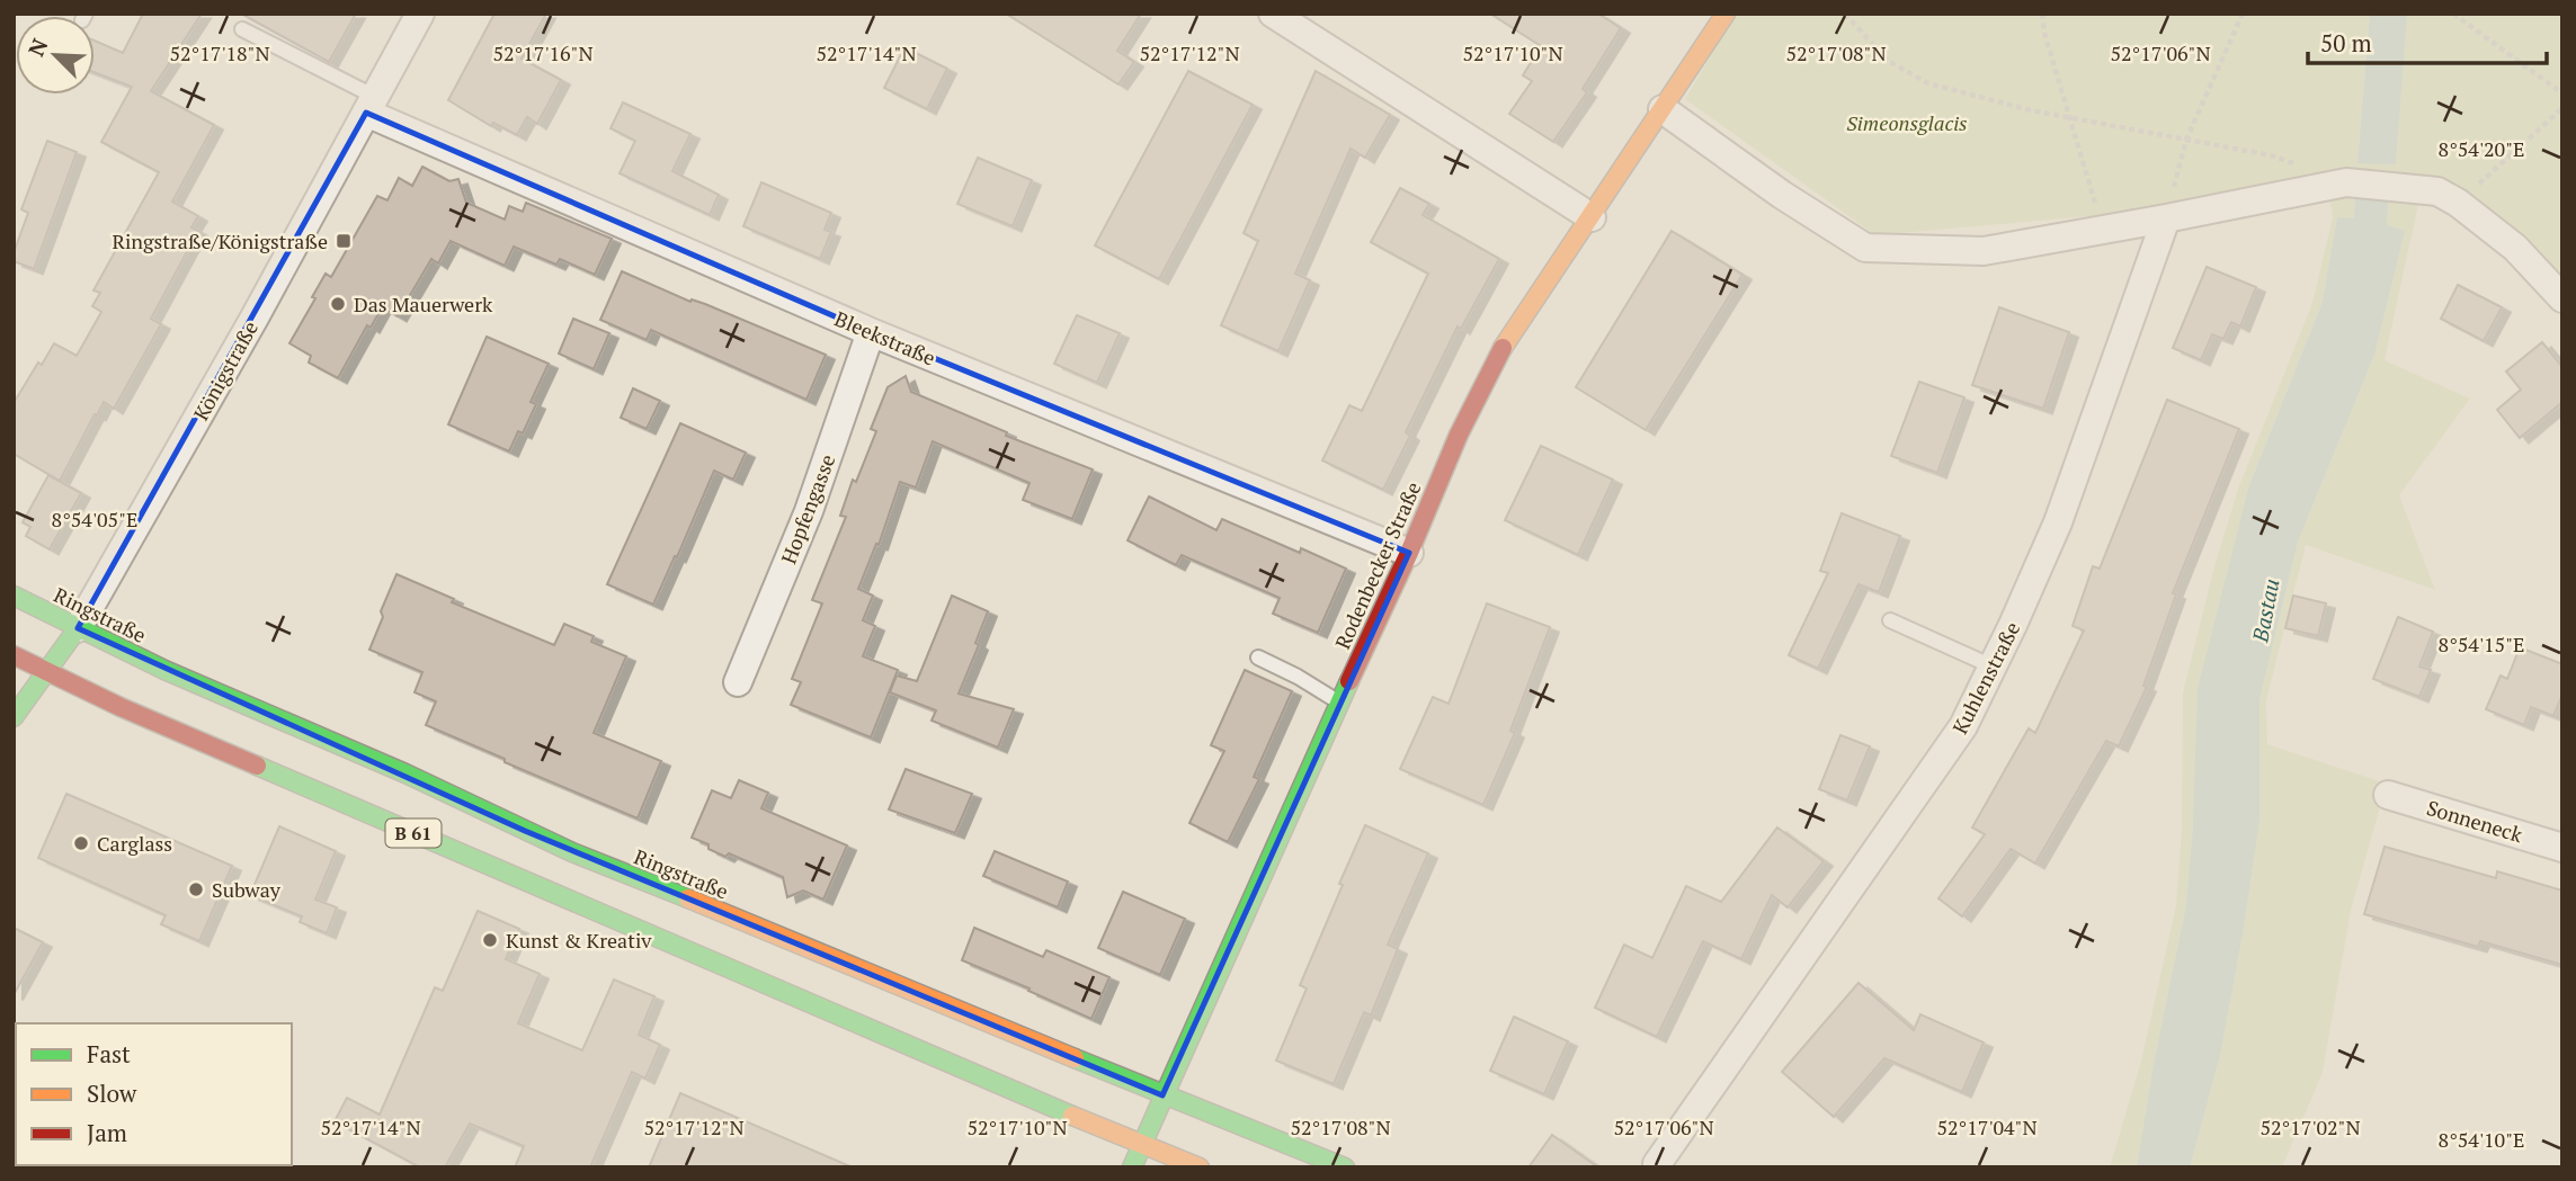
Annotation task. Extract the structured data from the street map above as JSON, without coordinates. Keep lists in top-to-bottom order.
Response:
{
  "streets": {
    "main road": [
      "Königstraße",
      "Rodenbecker Straße",
      "Ringstraße",
      "B 61"
    ],
    "street": [
      "Bleekstraße",
      "Hopfengasse",
      "Kuhlenstraße",
      "Sonneneck"
    ]
  },
  "crossings": [
    ["Bleekstraße", "Königstraße"],
    ["Bleekstraße", "Hopfengasse"],
    ["Bleekstraße", "Rodenbecker Straße"],
    ["Königstraße", "Ringstraße"],
    ["Königstraße", "B 61"],
    ["Rodenbecker Straße", "Ringstraße"],
    ["Rodenbecker Straße", "B 61"]
  ],
  "water": ["Bastau"],
  "parks": ["Simeonsglacis"],
  "places": {
    "transit": ["Ringstraße/Königstraße"],
    "other": [
      "Das Mauerwerk",
      "Carglass",
      "Subway",
      "Kunst & Kreativ"
    ]
  },
  "legend": ["Fast", "Slow", "Jam"],
  "scale_bar": "50 m",
  "north": "top left",
  "coordinates": [
    "52°17'18\"N",
    "52°17'16\"N",
    "52°17'14\"N",
    "52°17'12\"N",
    "52°17'10\"N",
    "52°17'08\"N",
    "52°17'06\"N",
    "8°54'20\"E",
    "8°54'05\"E",
    "8°54'15\"E",
    "52°17'04\"N",
    "52°17'02\"N",
    "8°54'10\"E"
  ]
}
